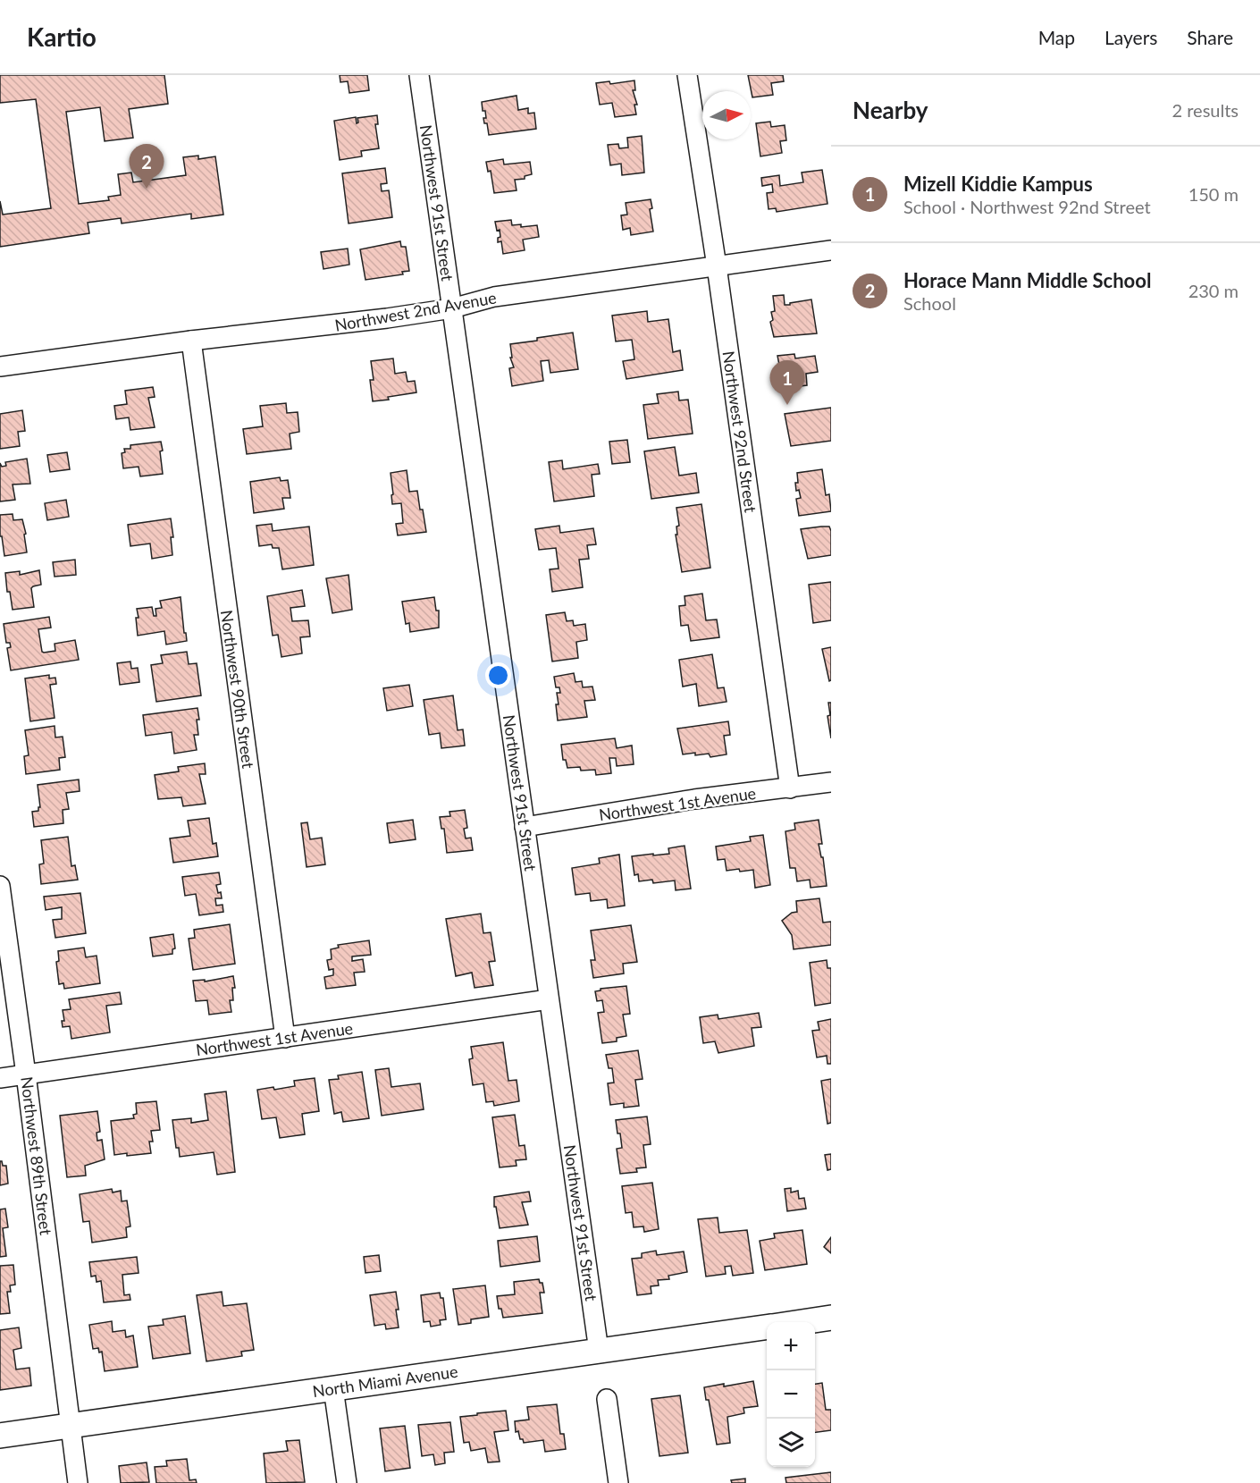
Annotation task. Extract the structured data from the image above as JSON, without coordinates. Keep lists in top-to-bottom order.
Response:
{
  "streets": {
    "main road": ["North Miami Avenue"],
    "street": [
      "Northwest 91st Street",
      "Northwest 2nd Avenue",
      "Northwest 92nd Street",
      "Northwest 90th Street",
      "Northwest 1st Avenue",
      "Northwest 89th Street"
    ]
  },
  "crossings": [
    ["Northwest 91st Street", "Northwest 2nd Avenue"],
    ["Northwest 91st Street", "Northwest 1st Avenue"],
    ["Northwest 91st Street", "North Miami Avenue"],
    ["Northwest 2nd Avenue", "Northwest 92nd Street"],
    ["Northwest 2nd Avenue", "Northwest 90th Street"],
    ["Northwest 92nd Street", "Northwest 1st Avenue"],
    ["Northwest 90th Street", "Northwest 1st Avenue"],
    ["Northwest 1st Avenue", "Northwest 89th Street"],
    ["Northwest 89th Street", "North Miami Avenue"]
  ],
  "north": "right",
  "page": {
    "header": "Kartio",
    "nav": ["Map", "Layers", "Share"],
    "heading": ["Nearby", "2 results"],
    "pins": ["2", "1"],
    "list": [
      {
        "mark": "1",
        "name": "Mizell Kiddie Kampus",
        "note": "School · Northwest 92nd Street",
        "value": "150 m"
      },
      {
        "mark": "2",
        "name": "Horace Mann Middle School",
        "note": "School",
        "value": "230 m"
      }
    ],
    "map_buttons": ["+", "−"]
  }
}
